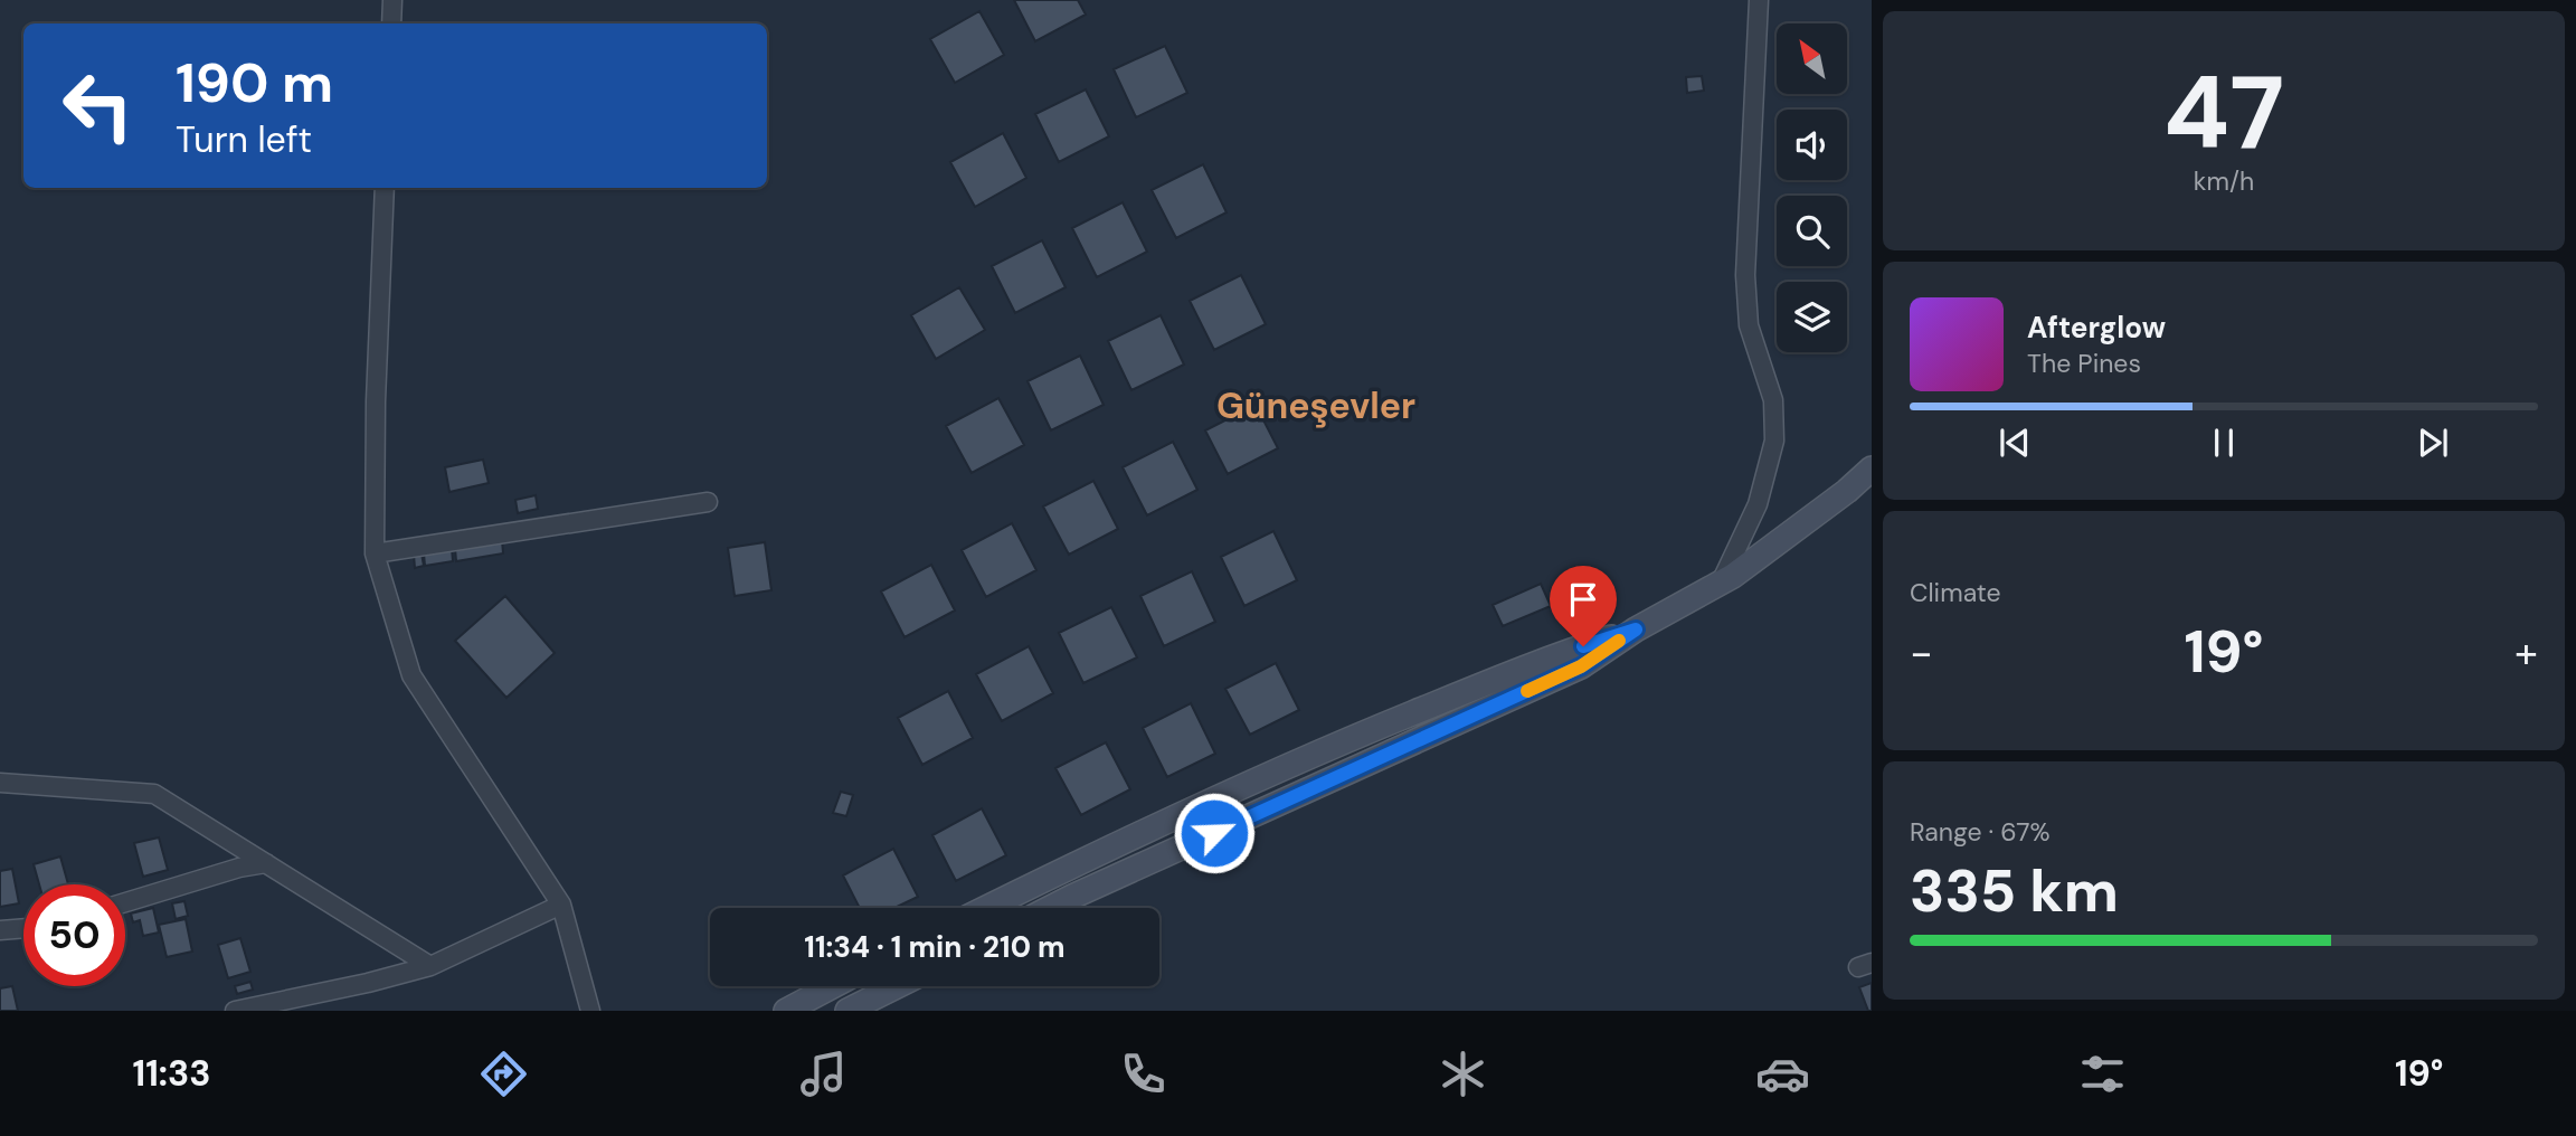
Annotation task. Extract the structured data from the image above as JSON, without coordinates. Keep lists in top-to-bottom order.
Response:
{
  "districts": ["Güneşevler"],
  "north": "top left",
  "page": {
    "tile": [
      ["47", "km/h"],
      "Climate",
      ["Range · 67%", "335 km"]
    ],
    "turn": ["190 m", "Turn left"],
    "song": ["Afterglow", "The Pines"],
    "heat": ["−", "19°", "+"],
    "limit": "50",
    "trip": "11:34 · 1 min · 210 m",
    "tabs": ["11:33", "19°"]
  }
}
